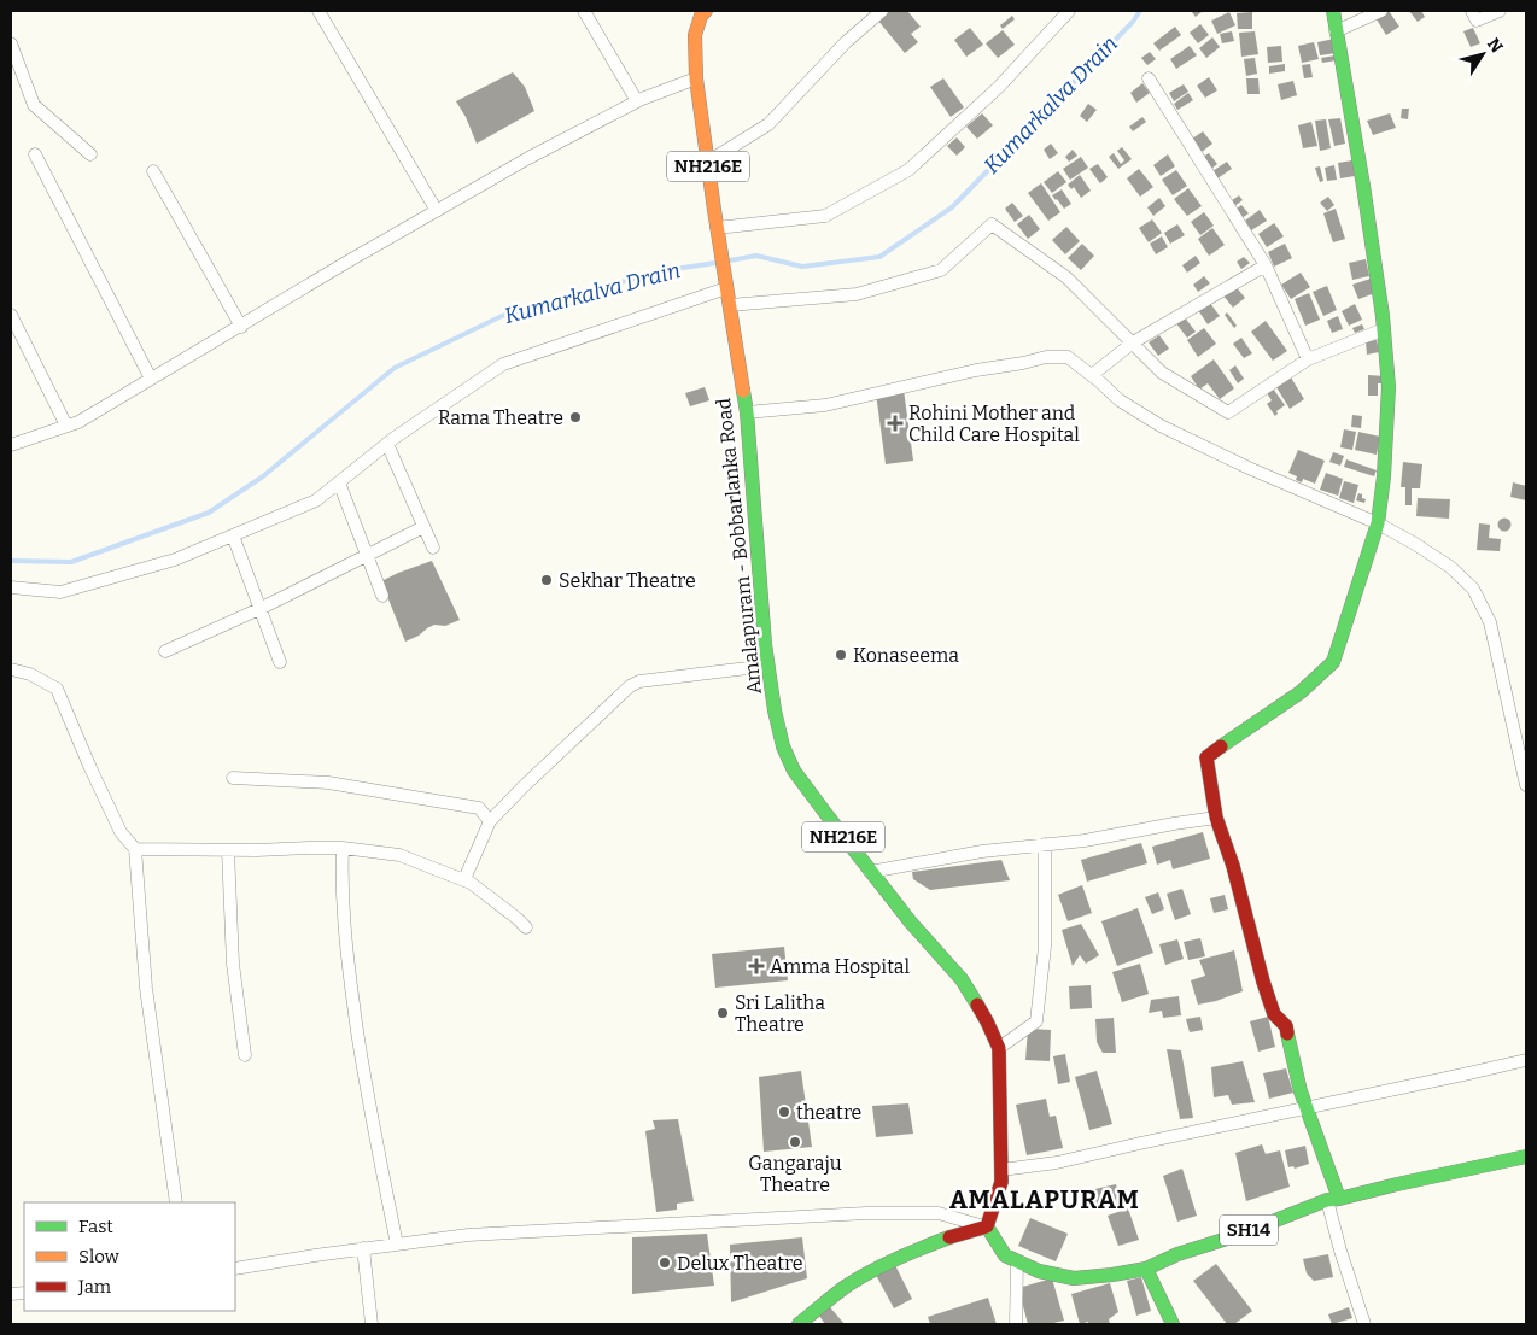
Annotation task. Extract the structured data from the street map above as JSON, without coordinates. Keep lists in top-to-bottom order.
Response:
{
  "streets": {
    "main road": ["NH216E", "Amalapuram - Bobbarlanka Road", "SH14"]
  },
  "crossings": [
    ["Amalapuram - Bobbarlanka Road", "SH14"]
  ],
  "districts": ["AMALAPURAM"],
  "water": ["Kumarkalva Drain"],
  "places": {
    "other": [
      "Rama Theatre",
      "Sekhar Theatre",
      "Konaseema",
      "Sri Lalitha Theatre",
      "theatre",
      "Gangaraju Theatre",
      "Delux Theatre"
    ],
    "health": ["Rohini Mother and Child Care Hospital", "Amma Hospital"]
  },
  "legend": ["Fast", "Slow", "Jam"],
  "north": "top right"
}
